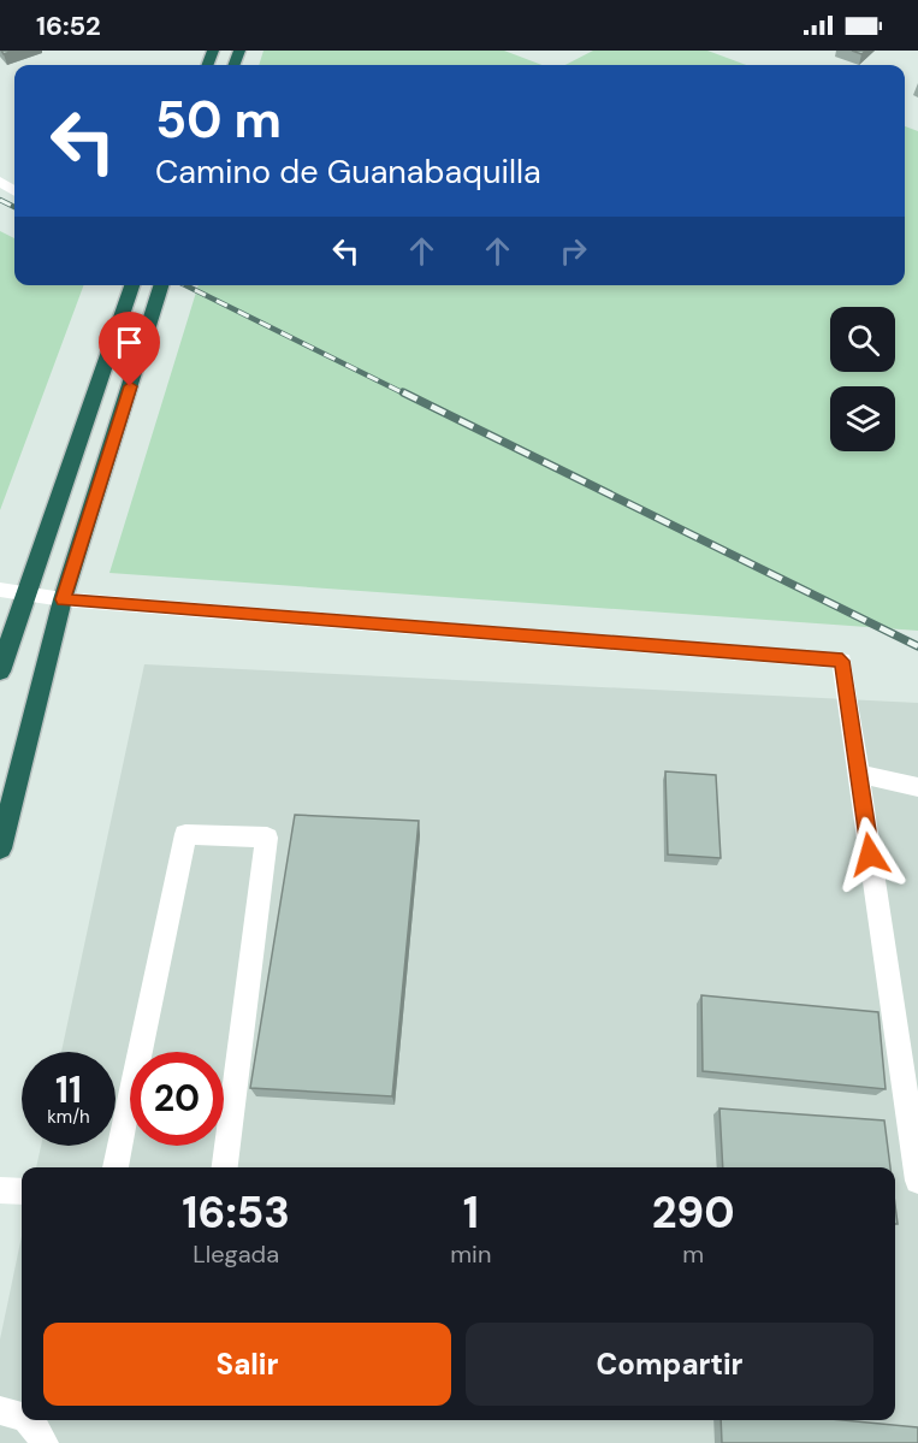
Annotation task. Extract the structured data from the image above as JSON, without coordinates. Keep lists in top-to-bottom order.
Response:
{
  "page": {
    "status": "16:52",
    "turn": ["50 m", "Camino de Guanabaquilla"],
    "speed": "11 km/h",
    "limit": "20",
    "eta": [
      "16:53",
      "Llegada",
      "1",
      "min",
      "290",
      "m"
    ],
    "buttons": ["Salir", "Compartir"]
  }
}
